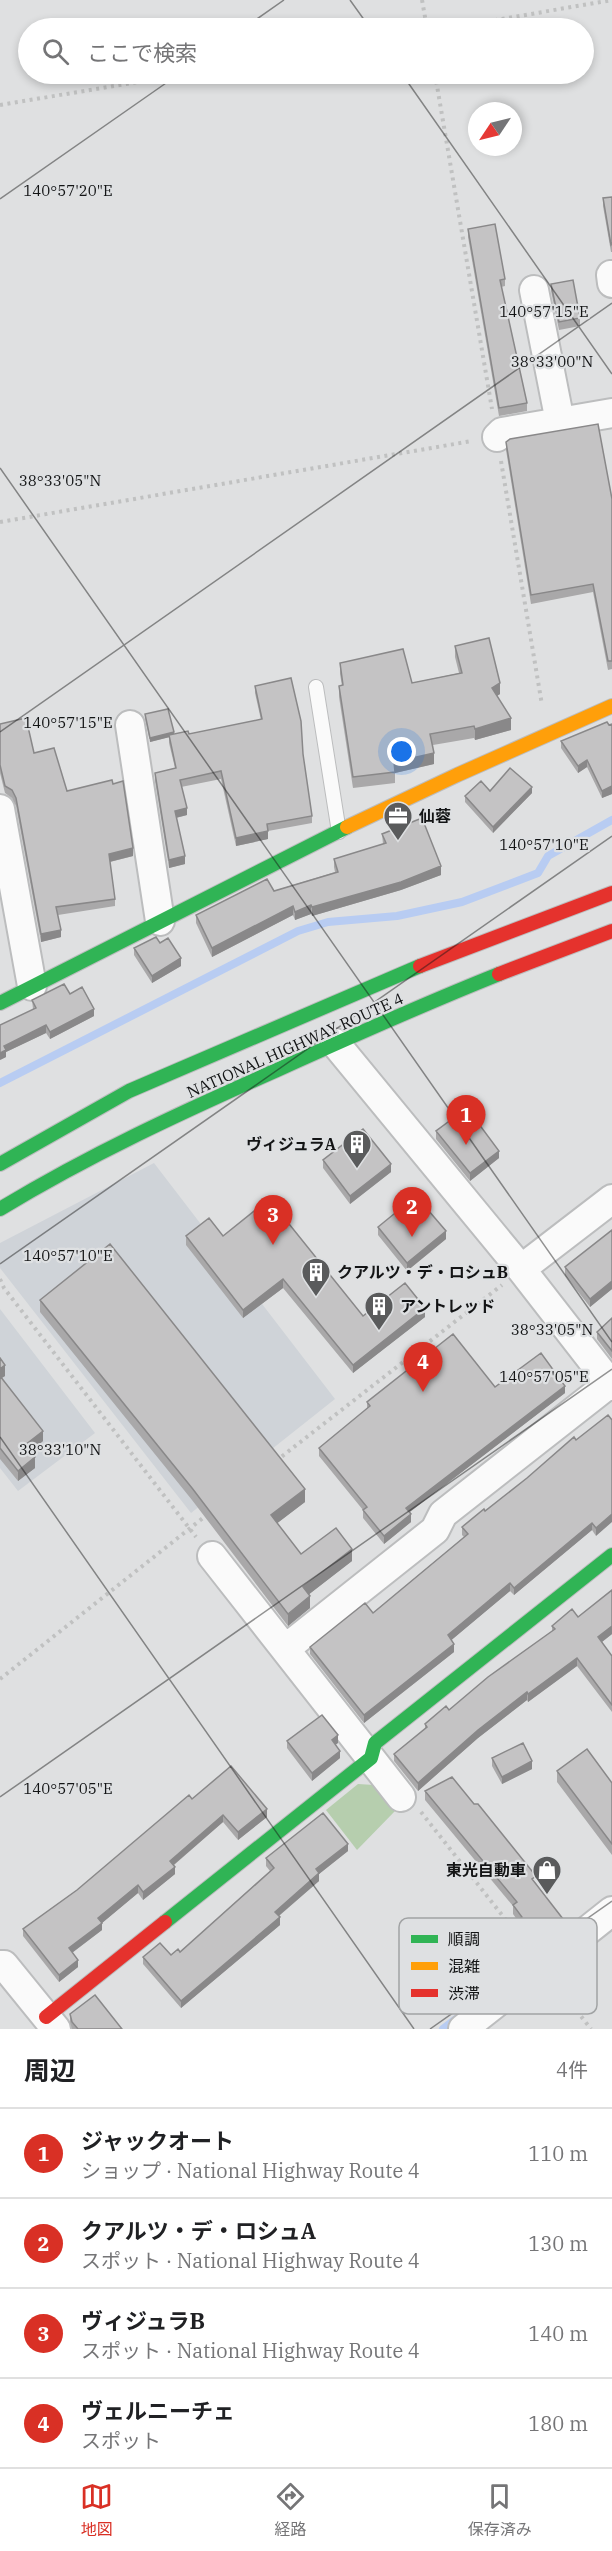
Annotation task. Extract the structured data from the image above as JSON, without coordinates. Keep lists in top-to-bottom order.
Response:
{
  "streets": {
    "main road": ["NATIONAL HIGHWAY ROUTE 4"]
  },
  "places": {
    "office": ["仙蓉"],
    "building": ["ヴィジュラA", "クアルツ・デ・ロシュB", "アントレッド"],
    "shop": ["東光自動車"]
  },
  "legend": ["順調", "混雑", "渋滞"],
  "north": "bottom left",
  "page": {
    "search": "ここで検索",
    "pins": [
      "1",
      "2",
      "3",
      "4"
    ],
    "heading": ["周辺", "4件"],
    "list": [
      {
        "mark": "1",
        "name": "ジャックオート",
        "note": "ショップ · National Highway Route 4",
        "value": "110 m"
      },
      {
        "mark": "2",
        "name": "クアルツ・デ・ロシュA",
        "note": "スポット · National Highway Route 4",
        "value": "130 m"
      },
      {
        "mark": "3",
        "name": "ヴィジュラB",
        "note": "スポット · National Highway Route 4",
        "value": "140 m"
      },
      {
        "mark": "4",
        "name": "ヴェルニーチェ",
        "note": "スポット",
        "value": "180 m"
      }
    ],
    "nav": ["地図", "経路", "保存済み"]
  },
  "coordinates": [
    "140°57'20\"E",
    "140°57'15\"E",
    "38°33'00\"N",
    "38°33'05\"N",
    "140°57'10\"E",
    "140°57'05\"E",
    "38°33'10\"N"
  ]
}
